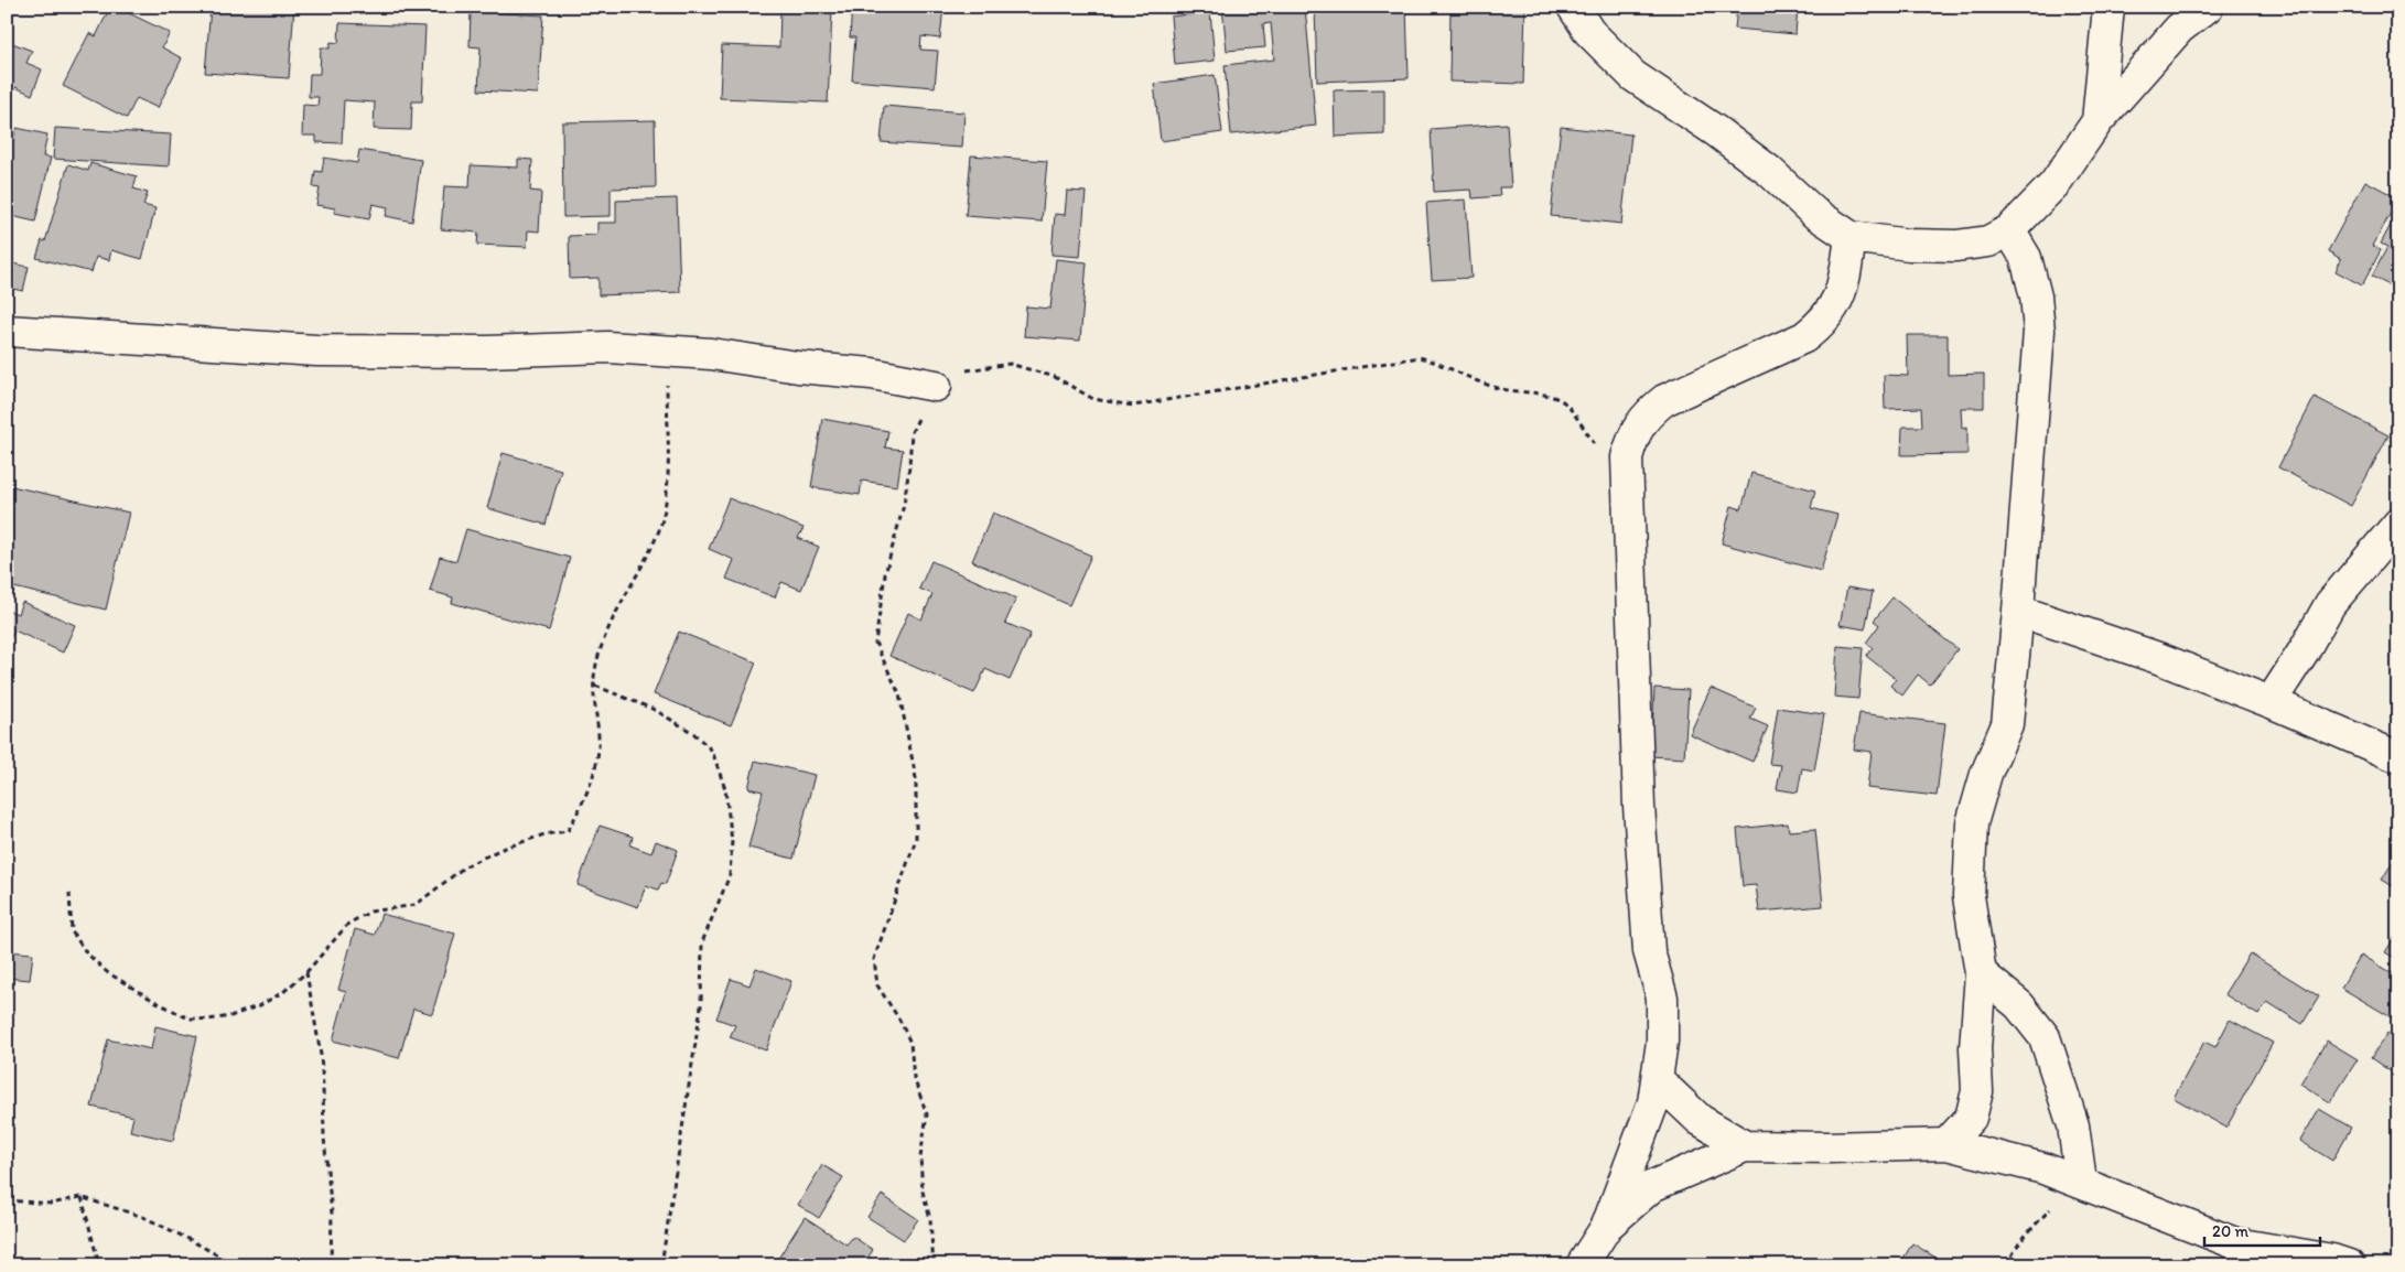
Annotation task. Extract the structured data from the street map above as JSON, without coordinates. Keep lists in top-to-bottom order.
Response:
{
  "scale_bar": "20 m"
}
